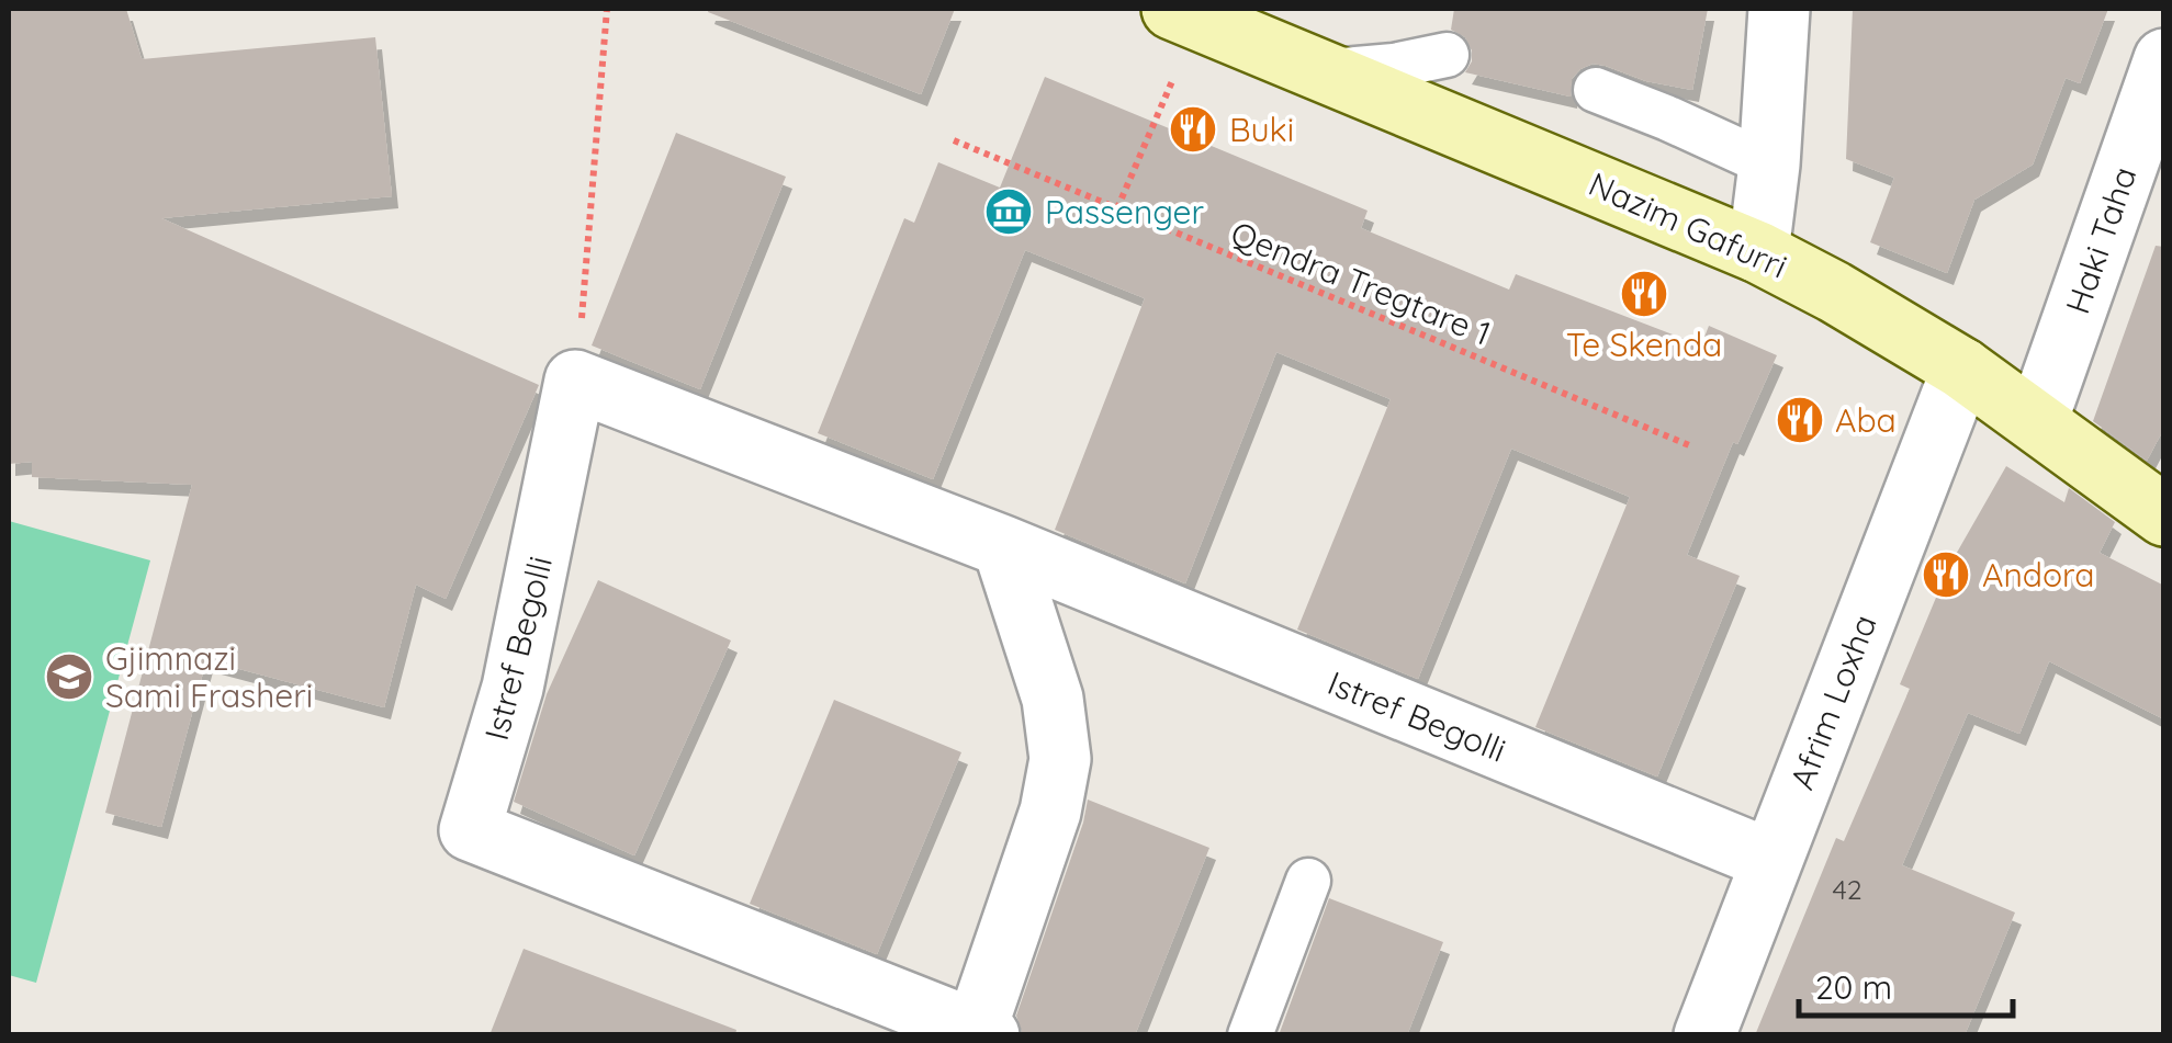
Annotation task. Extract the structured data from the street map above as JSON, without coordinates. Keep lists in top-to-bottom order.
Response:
{
  "streets": {
    "street": [
      "Nazim Gafurri",
      "Haki Taha",
      "Istref Begolli",
      "Afrim Loxha"
    ],
    "path": ["Qendra Tregtare 1"]
  },
  "crossings": [
    ["Nazim Gafurri", "Haki Taha"],
    ["Nazim Gafurri", "Afrim Loxha"],
    ["Istref Begolli", "Afrim Loxha"]
  ],
  "places": {
    "restaurant": [
      "Buki",
      "Te Skenda",
      "Aba",
      "Andora"
    ],
    "museum": ["Passenger"],
    "school or university": ["Gjimnazi Sami Frasheri"]
  },
  "house_numbers": ["42"],
  "scale_bar": "20 m"
}
